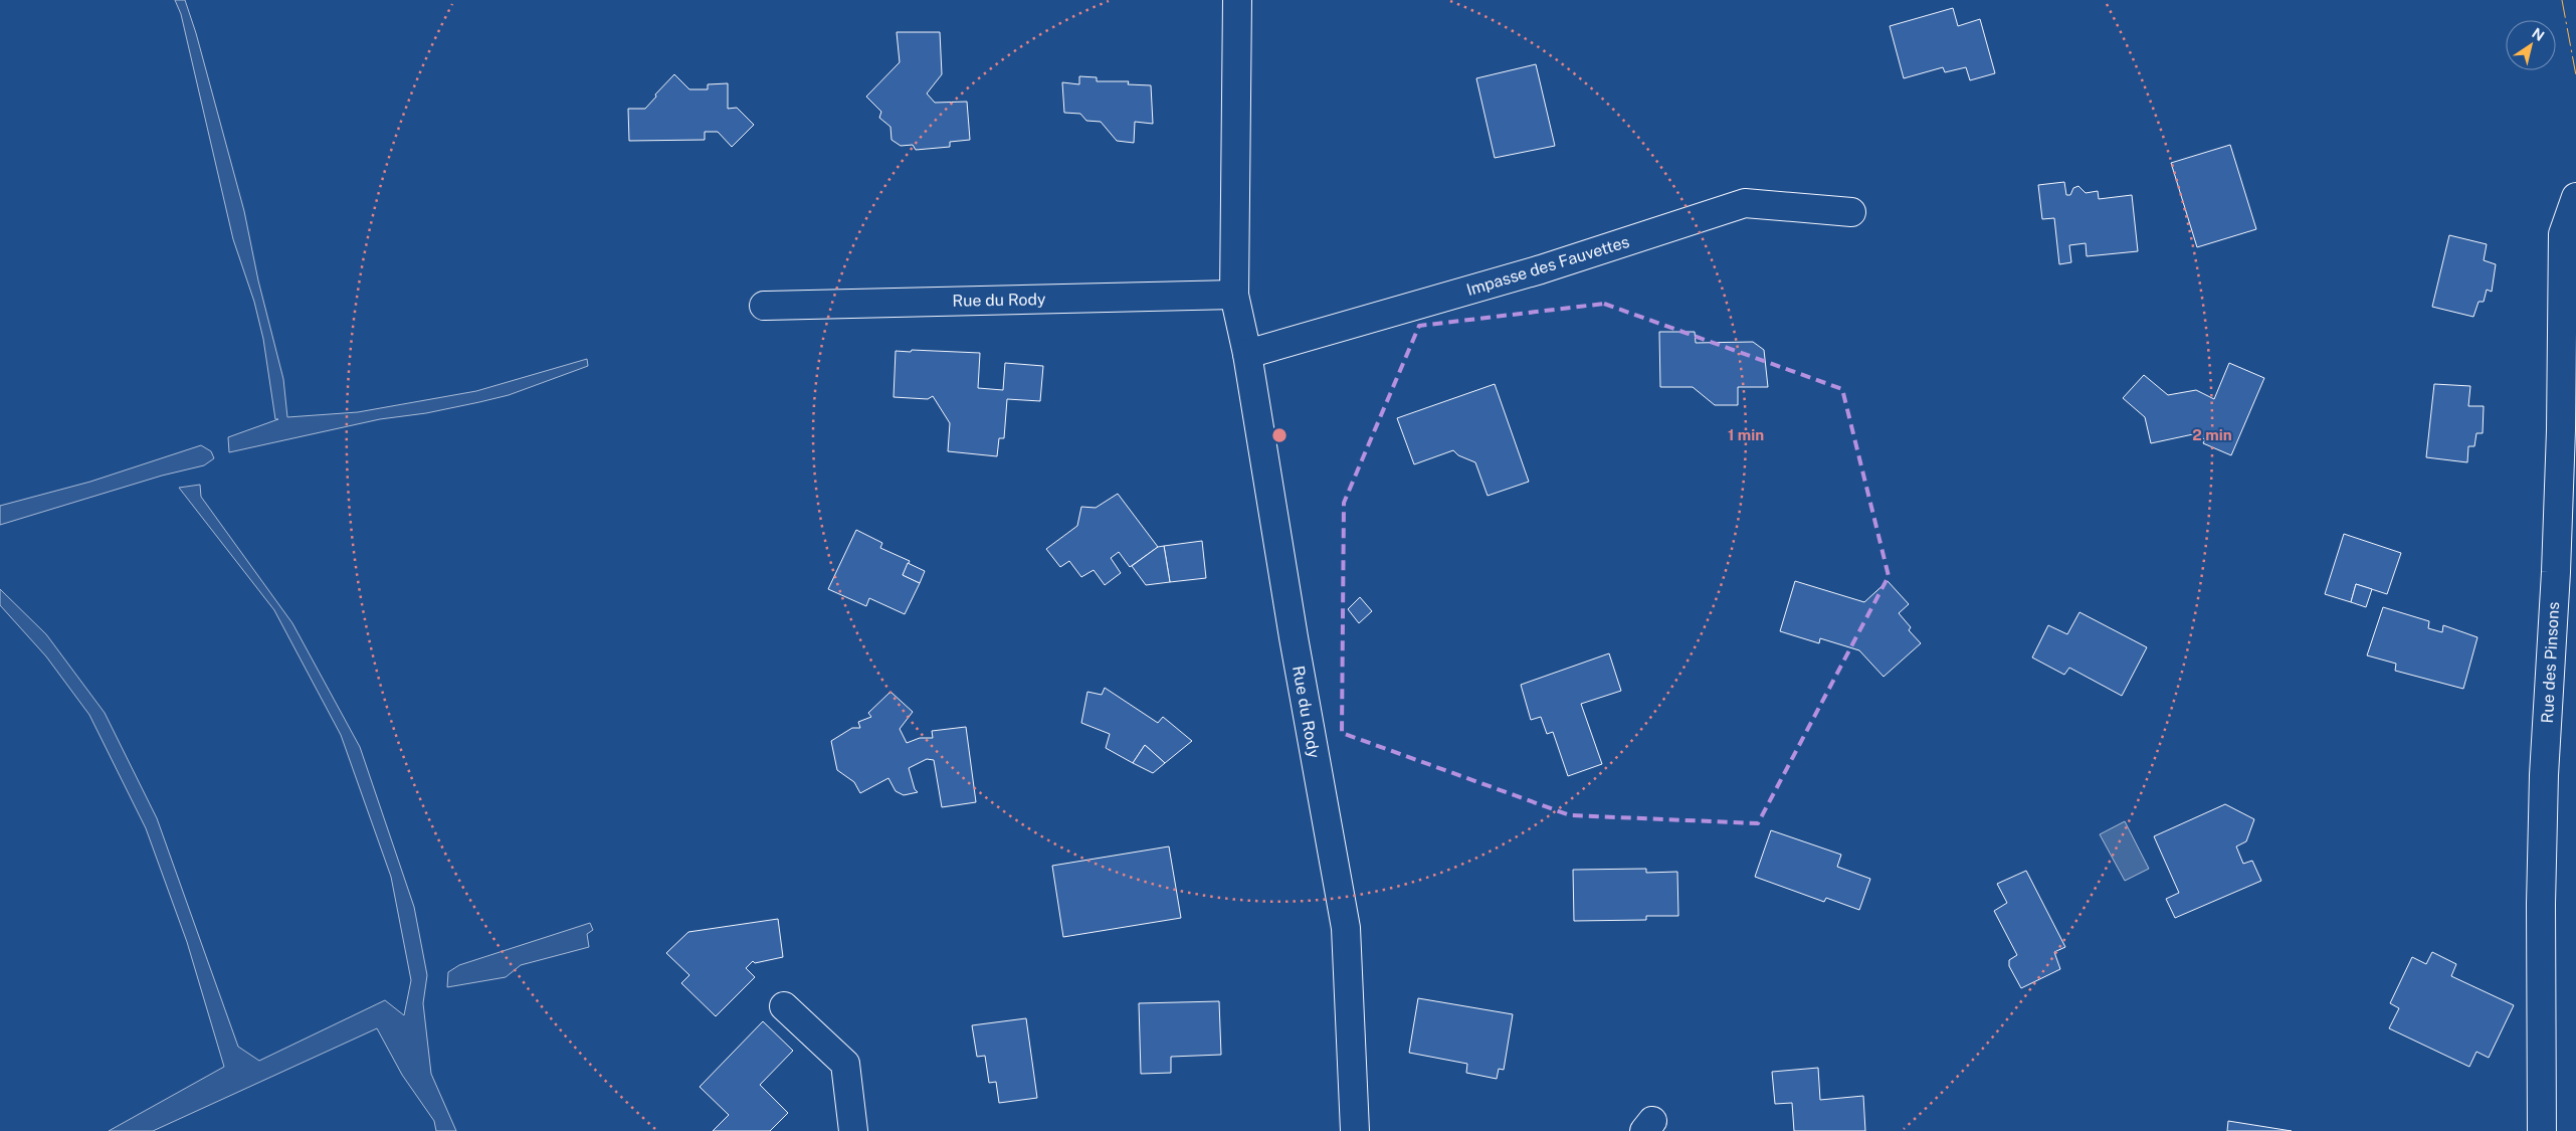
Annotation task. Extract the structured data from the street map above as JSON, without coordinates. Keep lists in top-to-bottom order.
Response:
{
  "streets": {
    "street": ["Impasse des Fauvettes", "Rue du Rody", "Rue des Pinsons"]
  },
  "crossings": [
    ["Impasse des Fauvettes", "Rue du Rody"]
  ],
  "north": "top right",
  "rings": ["1 min", "2 min"]
}
